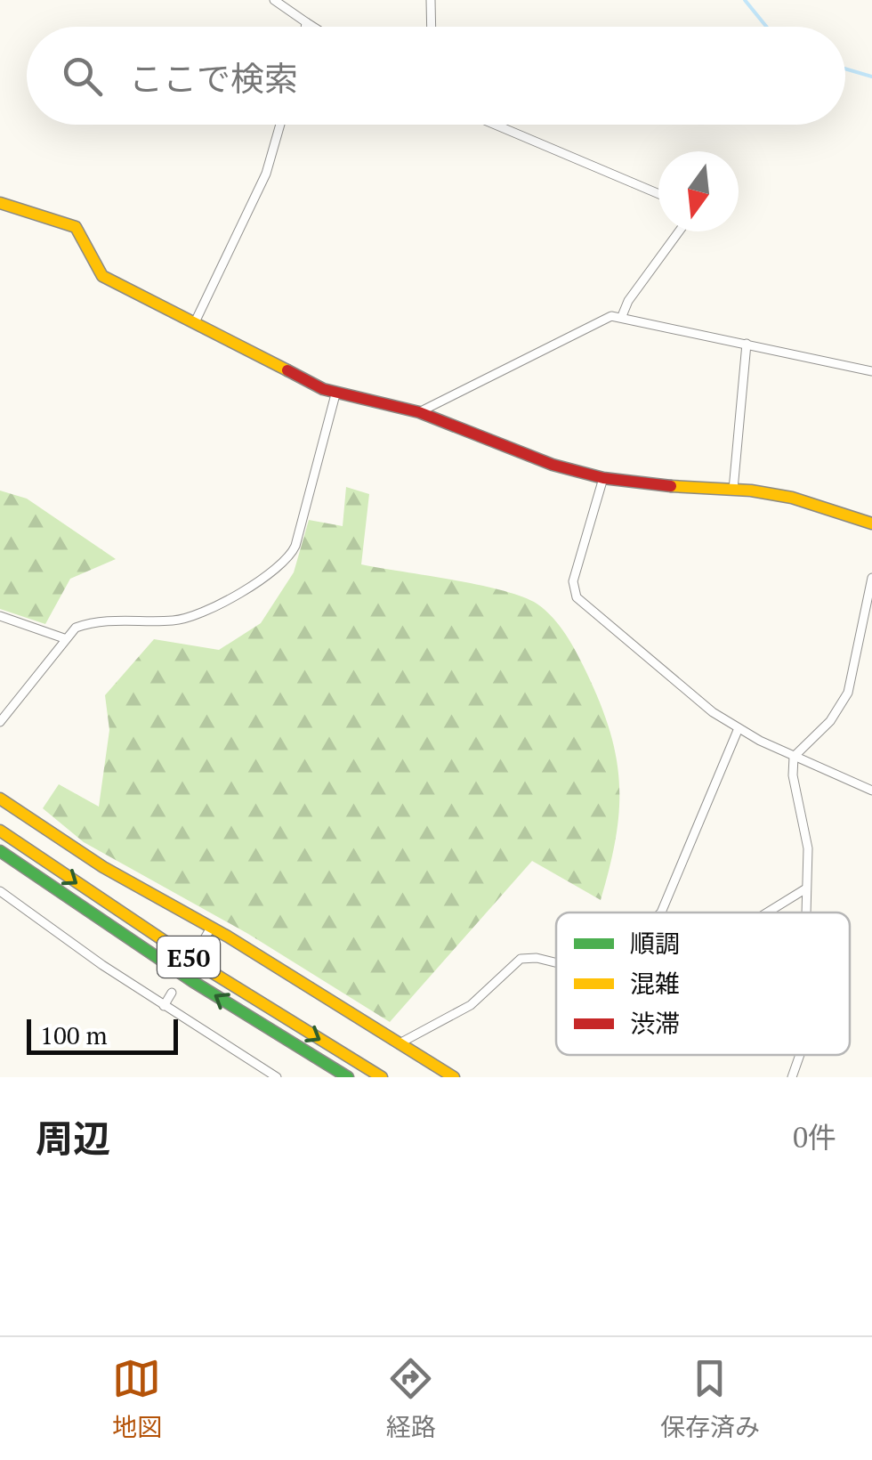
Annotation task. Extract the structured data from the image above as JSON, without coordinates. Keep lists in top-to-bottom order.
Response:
{
  "streets": {
    "main road": ["E50"]
  },
  "legend": ["順調", "混雑", "渋滞"],
  "scale_bar": "100 m",
  "north": "bottom",
  "page": {
    "search": "ここで検索",
    "scale": "100 m",
    "heading": ["周辺", "0件"],
    "nav": ["地図", "経路", "保存済み"]
  }
}
